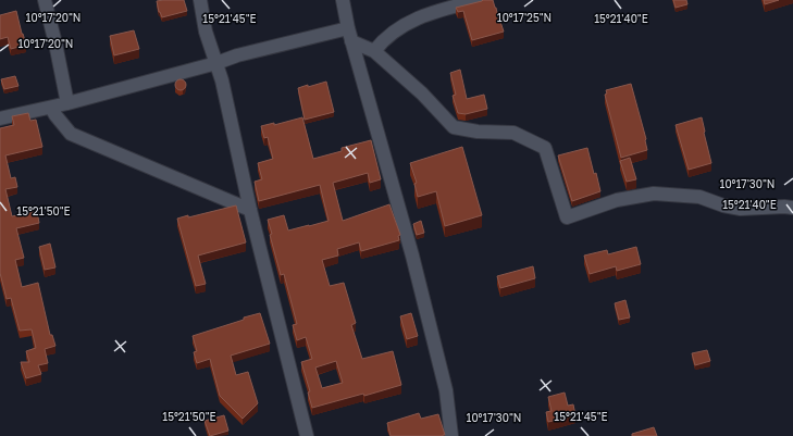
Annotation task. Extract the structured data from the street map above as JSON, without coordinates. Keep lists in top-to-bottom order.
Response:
{
  "coordinates": [
    "10°17'20\"N",
    "10°17'25\"N",
    "15°21'40\"E",
    "15°21'45\"E",
    "10°17'30\"N",
    "15°21'50\"E"
  ]
}
